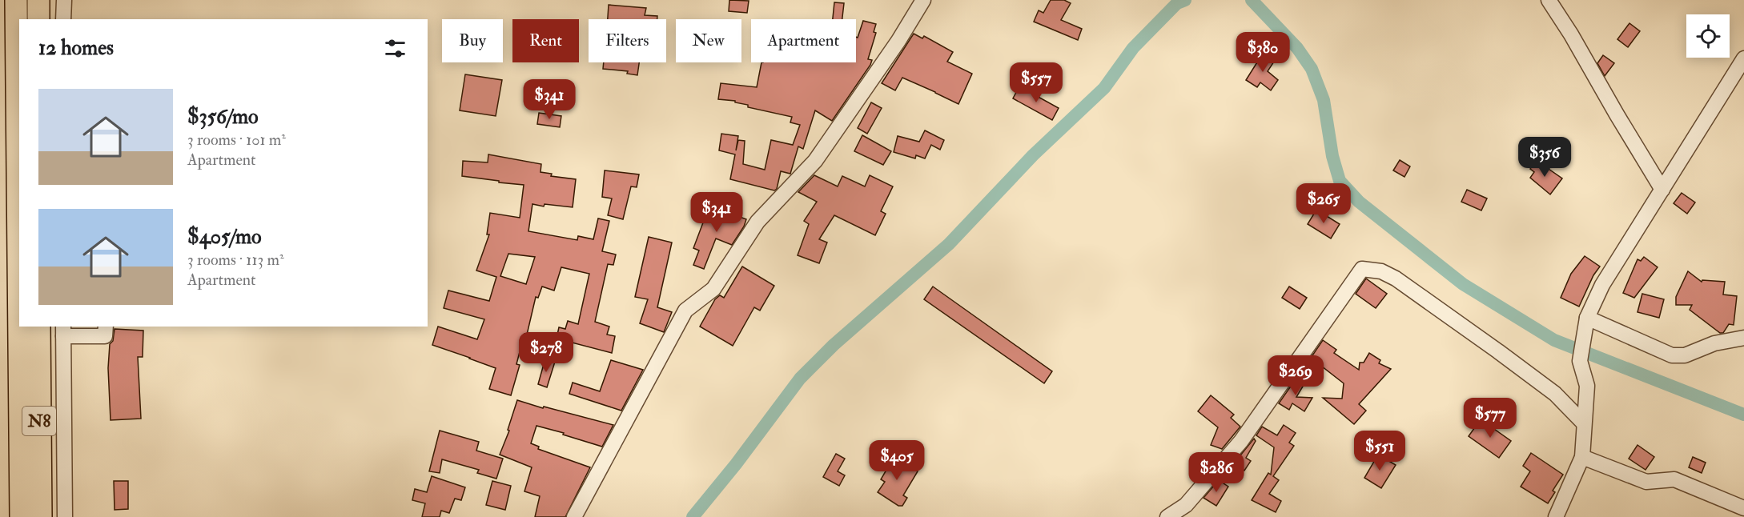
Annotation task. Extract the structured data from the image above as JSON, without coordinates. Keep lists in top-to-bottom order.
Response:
{
  "streets": {
    "highway": ["N8"]
  },
  "page": {
    "chip": [
      "Buy",
      "Rent",
      "Filters",
      "New",
      "Apartment"
    ],
    "heading": "12 homes",
    "price": [
      "$380",
      "$557",
      "$341",
      "$356",
      "$265",
      "$341",
      "$278",
      "$269",
      "$577",
      "$551",
      "$405",
      "$286"
    ],
    "list": [
      {
        "name": "$356/mo",
        "note": "3 rooms · 101 m² · Apartment"
      },
      {
        "name": "$405/mo",
        "note": "3 rooms · 113 m² · Apartment"
      }
    ]
  }
}
